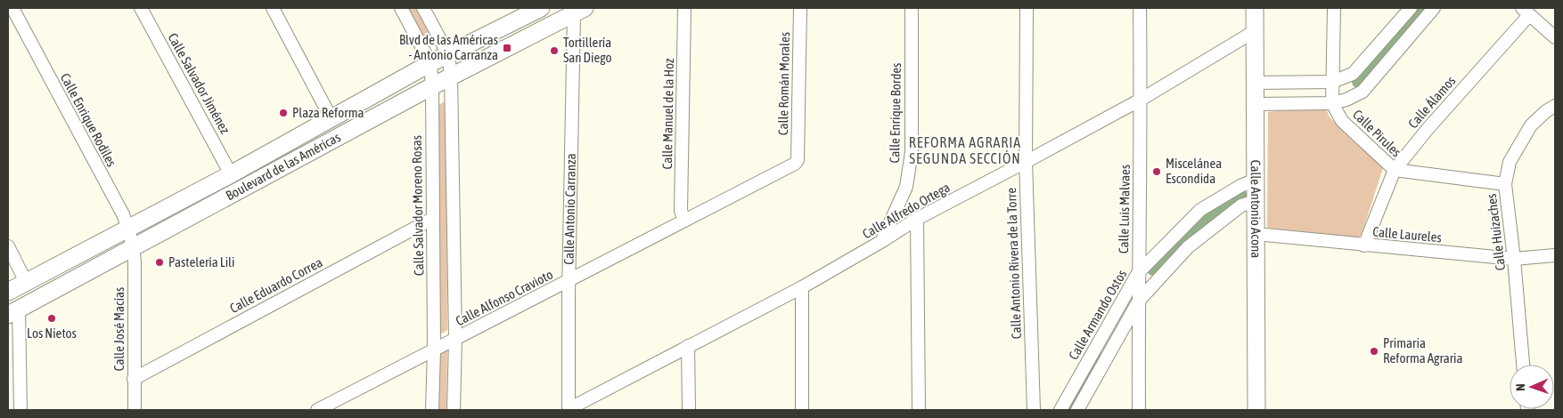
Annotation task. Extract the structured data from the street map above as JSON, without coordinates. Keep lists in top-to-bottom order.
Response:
{
  "streets": {
    "main road": ["Boulevard de las Américas", "Calle Antonio Acona"],
    "street": [
      "Calle Salvador Jiménez",
      "Calle Román Morales",
      "Calle Álamos",
      "Calle Enrique Bordes",
      "Calle Manuel de la Hoz",
      "Calle Enrique Rodiles",
      "Calle Pirules",
      "Calle Salvador Moreno Rosas",
      "Calle Antonio Carranza",
      "Calle Luis Malvaes",
      "Calle Alfredo Ortega",
      "Calle Huizaches",
      "Calle Laureles",
      "Calle Antonio Rivera de la Torre",
      "Calle Eduardo Correa",
      "Calle Alfonso Cravioto",
      "Calle Armando Ostos",
      "Calle José Macías"
    ]
  },
  "crossings": [
    ["Calle Salvador Jiménez", "Boulevard de las Américas"],
    ["Calle Román Morales", "Calle Alfonso Cravioto"],
    ["Calle Álamos", "Calle Pirules"],
    ["Calle Álamos", "Calle Laureles"],
    ["Calle Enrique Bordes", "Calle Alfredo Ortega"],
    ["Calle Manuel de la Hoz", "Calle Alfonso Cravioto"],
    ["Calle Enrique Rodiles", "Boulevard de las Américas"],
    ["Calle Enrique Rodiles", "Calle José Macías"],
    ["Calle Pirules", "Calle Huizaches"],
    ["Boulevard de las Américas", "Calle Salvador Moreno Rosas"],
    ["Boulevard de las Américas", "Calle Antonio Carranza"],
    ["Boulevard de las Américas", "Calle José Macías"],
    ["Calle Salvador Moreno Rosas", "Calle Eduardo Correa"],
    ["Calle Salvador Moreno Rosas", "Calle Alfonso Cravioto"],
    ["Calle Antonio Carranza", "Calle Alfredo Ortega"],
    ["Calle Antonio Carranza", "Calle Alfonso Cravioto"],
    ["Calle Luis Malvaes", "Calle Alfredo Ortega"],
    ["Calle Luis Malvaes", "Calle Armando Ostos"],
    ["Calle Antonio Acona", "Calle Alfredo Ortega"],
    ["Calle Antonio Acona", "Calle Laureles"],
    ["Calle Antonio Acona", "Calle Armando Ostos"],
    ["Calle Alfredo Ortega", "Calle Antonio Rivera de la Torre"],
    ["Calle Huizaches", "Calle Laureles"],
    ["Calle Eduardo Correa", "Calle José Macías"]
  ],
  "districts": ["REFORMA AGRARIA SEGUNDA SECCIÓN"],
  "places": {
    "transit": ["Blvd de las Américas - Antonio Carranza"],
    "other": [
      "Tortillería San Diego",
      "Plaza Reforma",
      "Miscelánea Escondida",
      "Pastelería Lili",
      "Los Nietos",
      "Primaria Reforma Agraria"
    ]
  },
  "north": "left"
}
